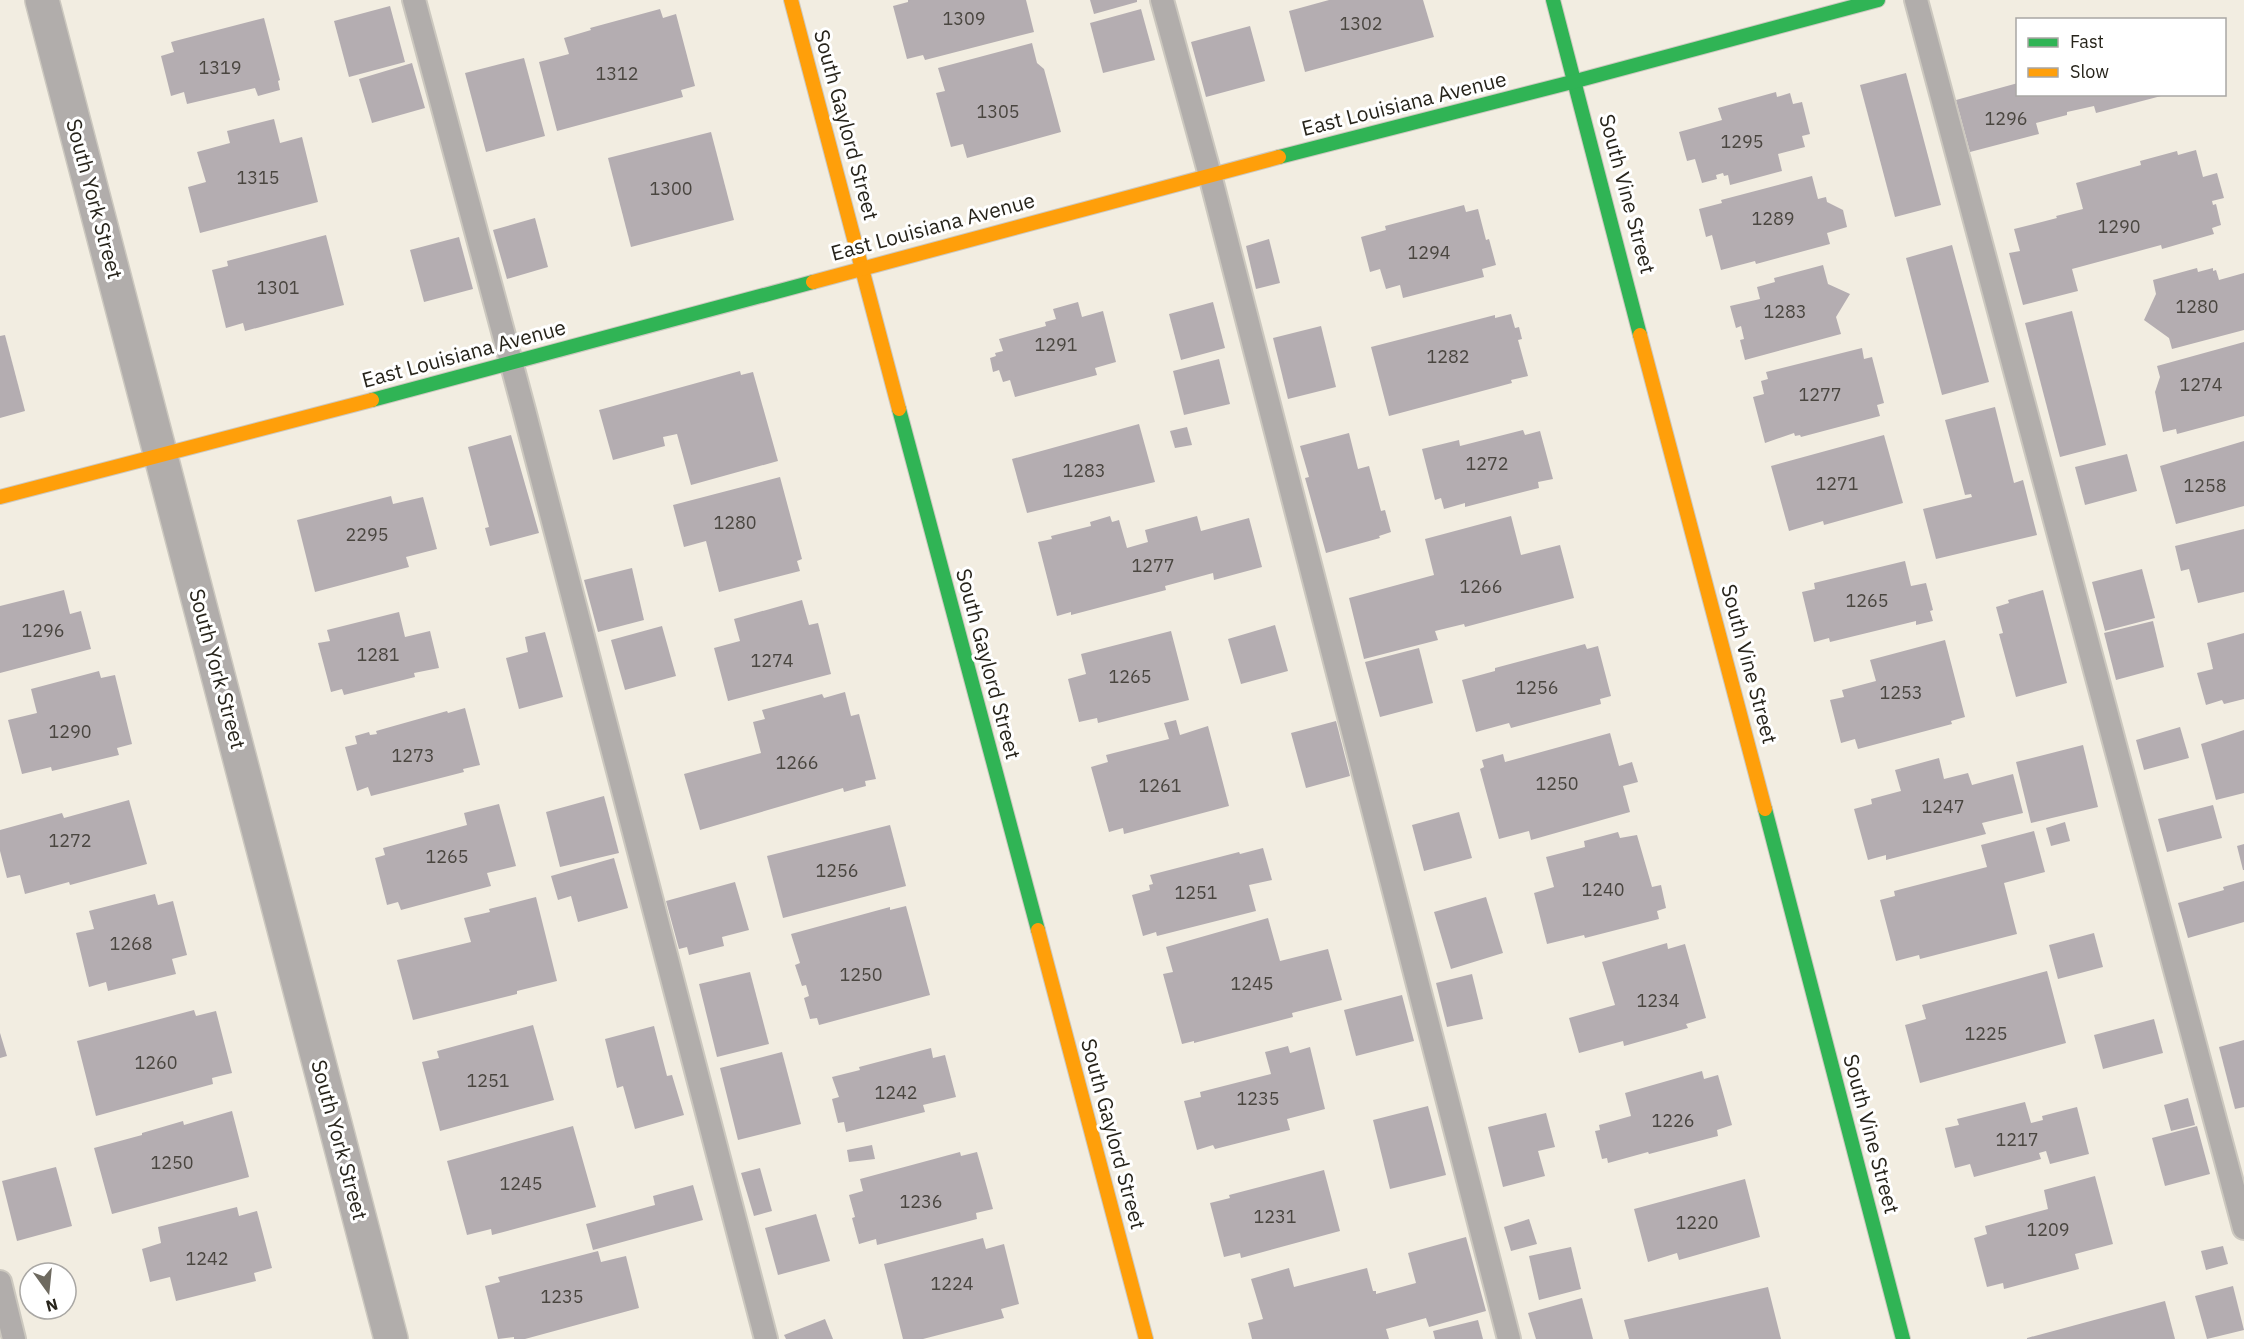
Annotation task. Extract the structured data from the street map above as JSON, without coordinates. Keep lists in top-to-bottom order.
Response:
{
  "streets": {
    "street": [
      "East Louisiana Avenue",
      "South Gaylord Street",
      "South Vine Street",
      "South York Street"
    ]
  },
  "crossings": [
    ["East Louisiana Avenue", "South Gaylord Street"],
    ["East Louisiana Avenue", "South Vine Street"],
    ["East Louisiana Avenue", "South York Street"]
  ],
  "house_numbers": [
    "1309",
    "1302",
    "1319",
    "1312",
    "1305",
    "1296",
    "1295",
    "1315",
    "1300",
    "1289",
    "1290",
    "1294",
    "1301",
    "1280",
    "1283",
    "1291",
    "1282",
    "1274",
    "1277",
    "1272",
    "1283",
    "1271",
    "1258",
    "1280",
    "2295",
    "1277",
    "1266",
    "1265",
    "1296",
    "1281",
    "1274",
    "1265",
    "1256",
    "1253",
    "1290",
    "1273",
    "1266",
    "1250",
    "1261",
    "1247",
    "1272",
    "1265",
    "1256",
    "1240",
    "1251",
    "1268",
    "1250",
    "1245",
    "1234",
    "1225",
    "1260",
    "1251",
    "1242",
    "1235",
    "1226",
    "1217",
    "1250",
    "1245",
    "1236",
    "1231",
    "1220",
    "1209",
    "1242",
    "1224",
    "1235"
  ],
  "legend": ["Fast", "Slow"],
  "north": "bottom"
}
